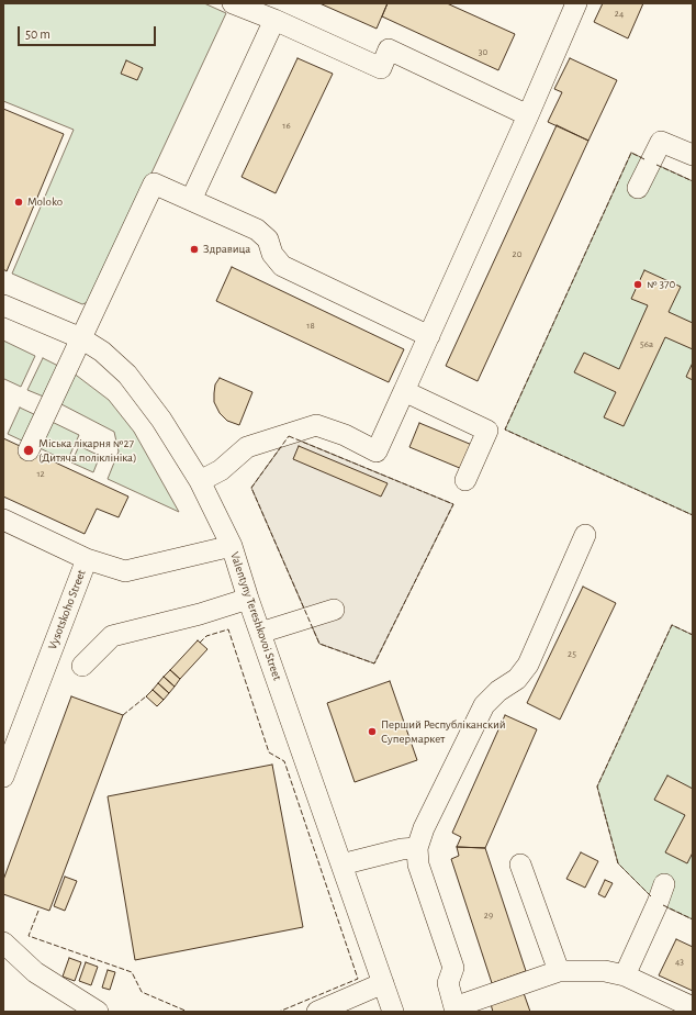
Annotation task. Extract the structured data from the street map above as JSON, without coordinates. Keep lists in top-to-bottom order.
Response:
{
  "streets": {
    "street": ["Vysotskoho Street", "Valentyny Tereshkovoi Street"]
  },
  "crossings": [
    ["Vysotskoho Street", "Valentyny Tereshkovoi Street"]
  ],
  "places": [
    "Moloko",
    "Здравица",
    "№ 370",
    "Міська лікарня №27 (Дитяча поліклініка)",
    "Перший Республiканский Супермаркет"
  ],
  "house_numbers": [
    "24",
    "30",
    "16",
    "20",
    "18",
    "56а",
    "12",
    "25",
    "29",
    "43"
  ],
  "scale_bar": "50 m"
}
